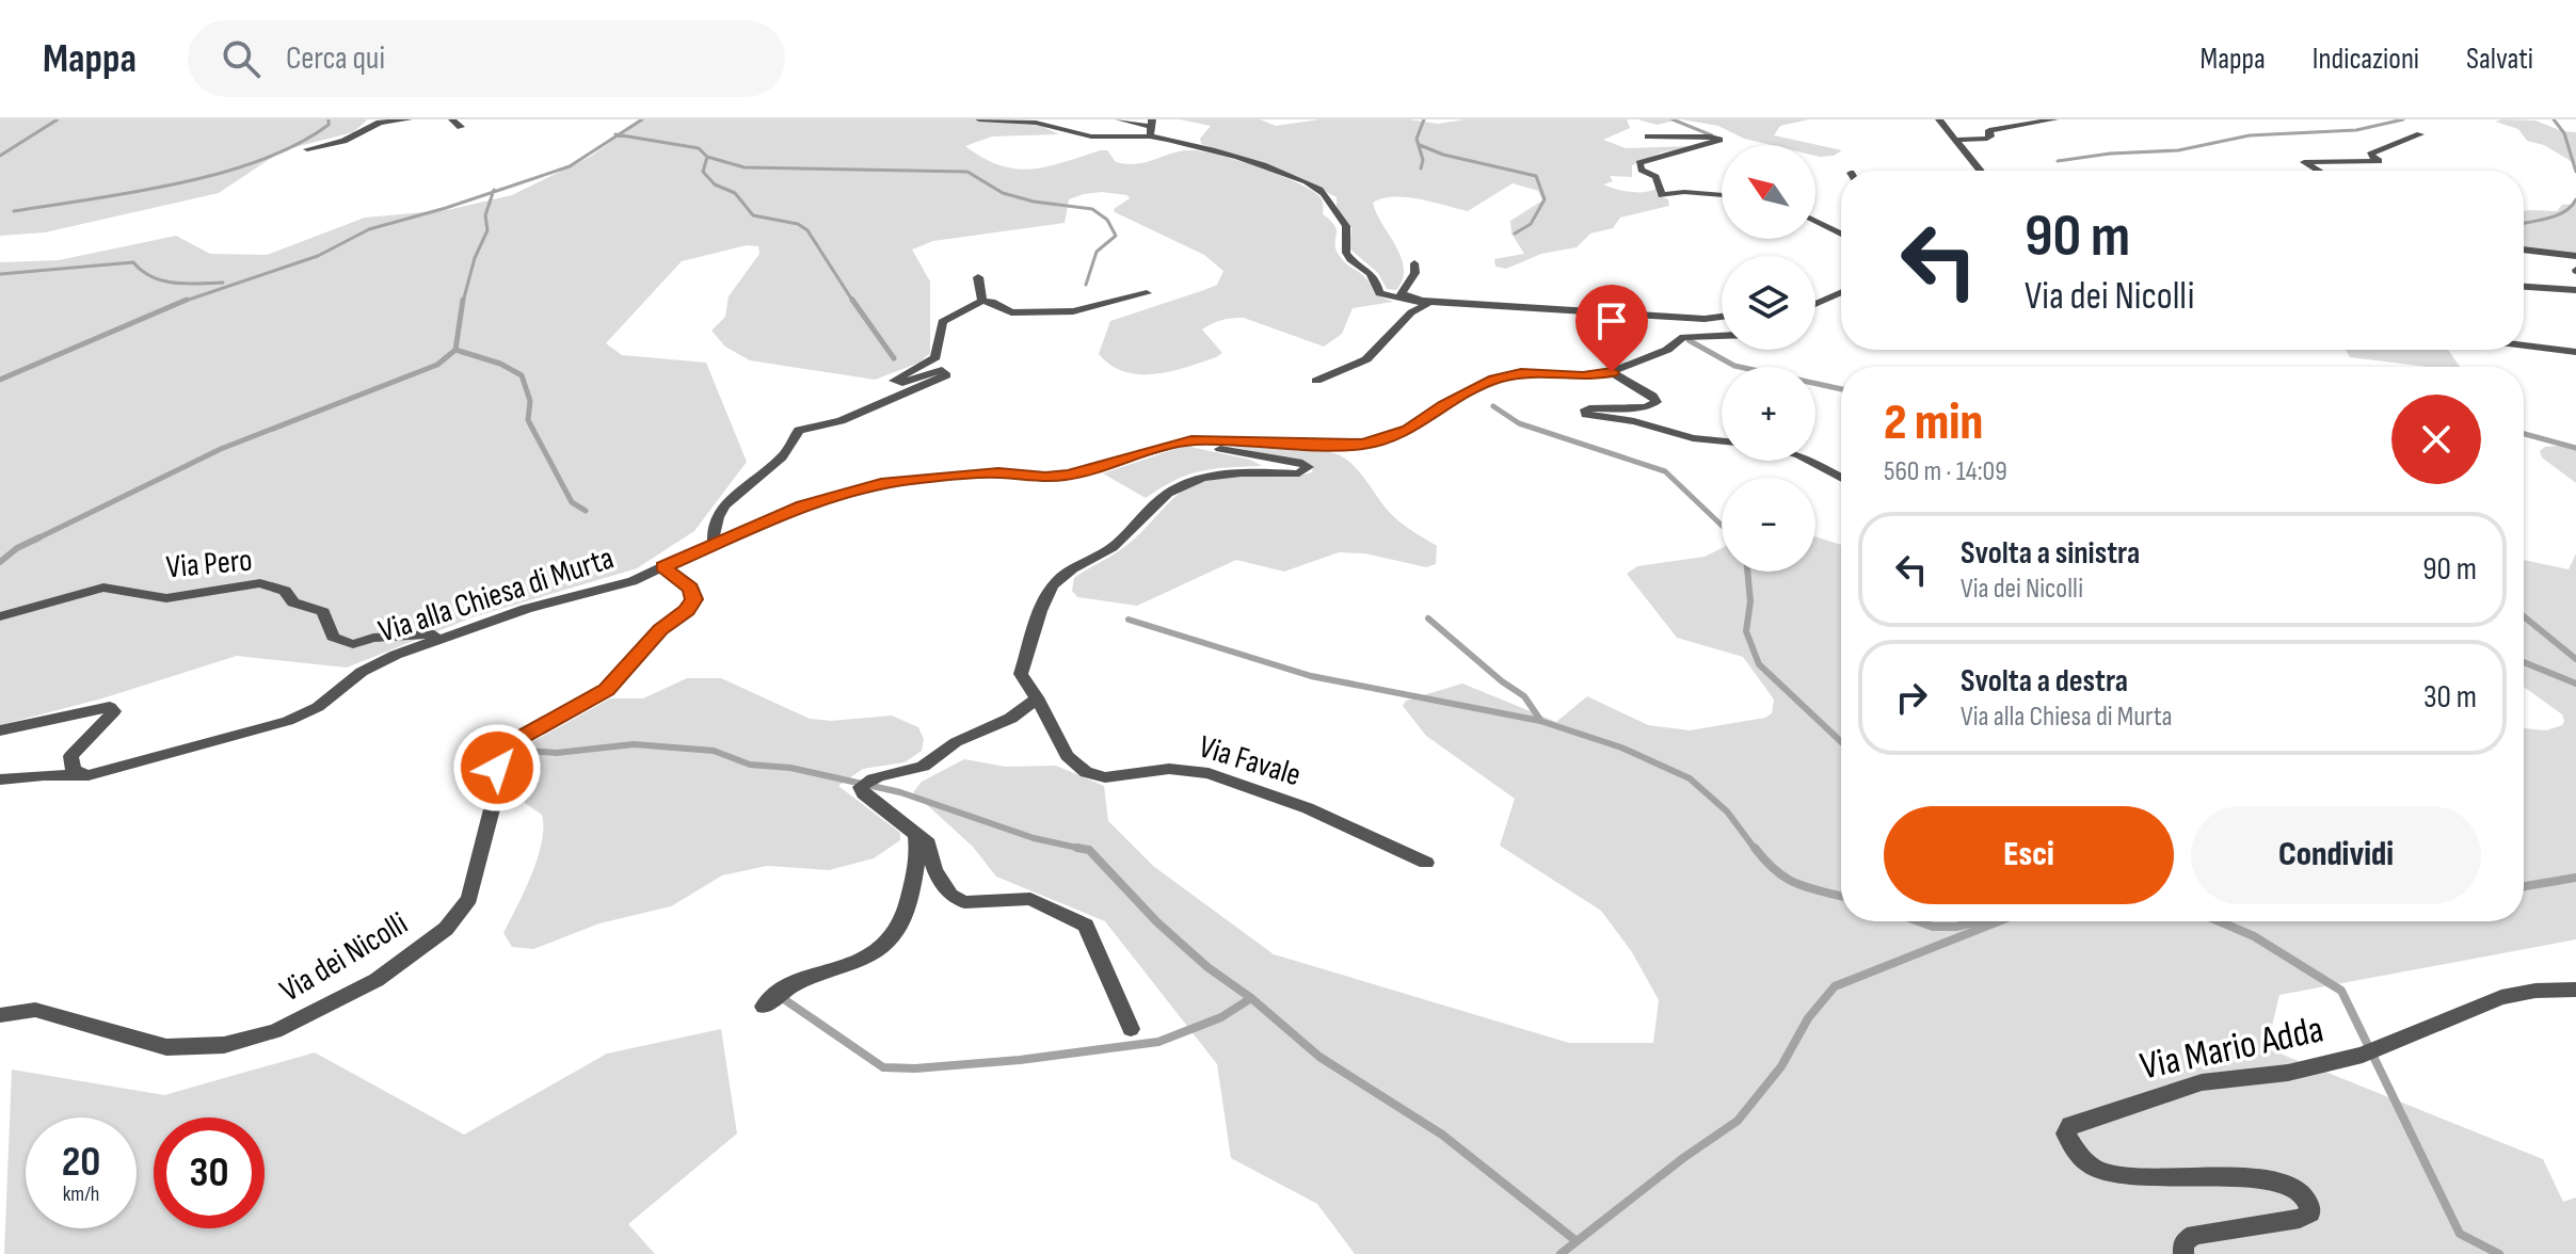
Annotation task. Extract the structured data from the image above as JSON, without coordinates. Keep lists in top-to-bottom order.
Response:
{
  "streets": {
    "street": [
      "Via Pero",
      "Via alla Chiesa di Murta",
      "Via Favale",
      "Via dei Nicolli",
      "Via Mario Adda"
    ]
  },
  "crossings": [
    ["Via Pero", "Via alla Chiesa di Murta"],
    ["Via alla Chiesa di Murta", "Via Favale"],
    ["Via alla Chiesa di Murta", "Via dei Nicolli"]
  ],
  "north": "top left",
  "page": {
    "header": "Mappa",
    "search": "Cerca qui",
    "nav": ["Mappa", "Indicazioni", "Salvati"],
    "map_buttons": ["+", "−"],
    "turn": ["90 m", "Via dei Nicolli"],
    "heading": ["2 min", "560 m · 14:09"],
    "list": [
      {
        "name": "Svolta a sinistra",
        "note": "Via dei Nicolli",
        "value": "90 m"
      },
      {
        "name": "Svolta a destra",
        "note": "Via alla Chiesa di Murta",
        "value": "30 m"
      }
    ],
    "buttons": ["Esci", "Condividi"],
    "speed": "20 km/h",
    "limit": "30"
  }
}
